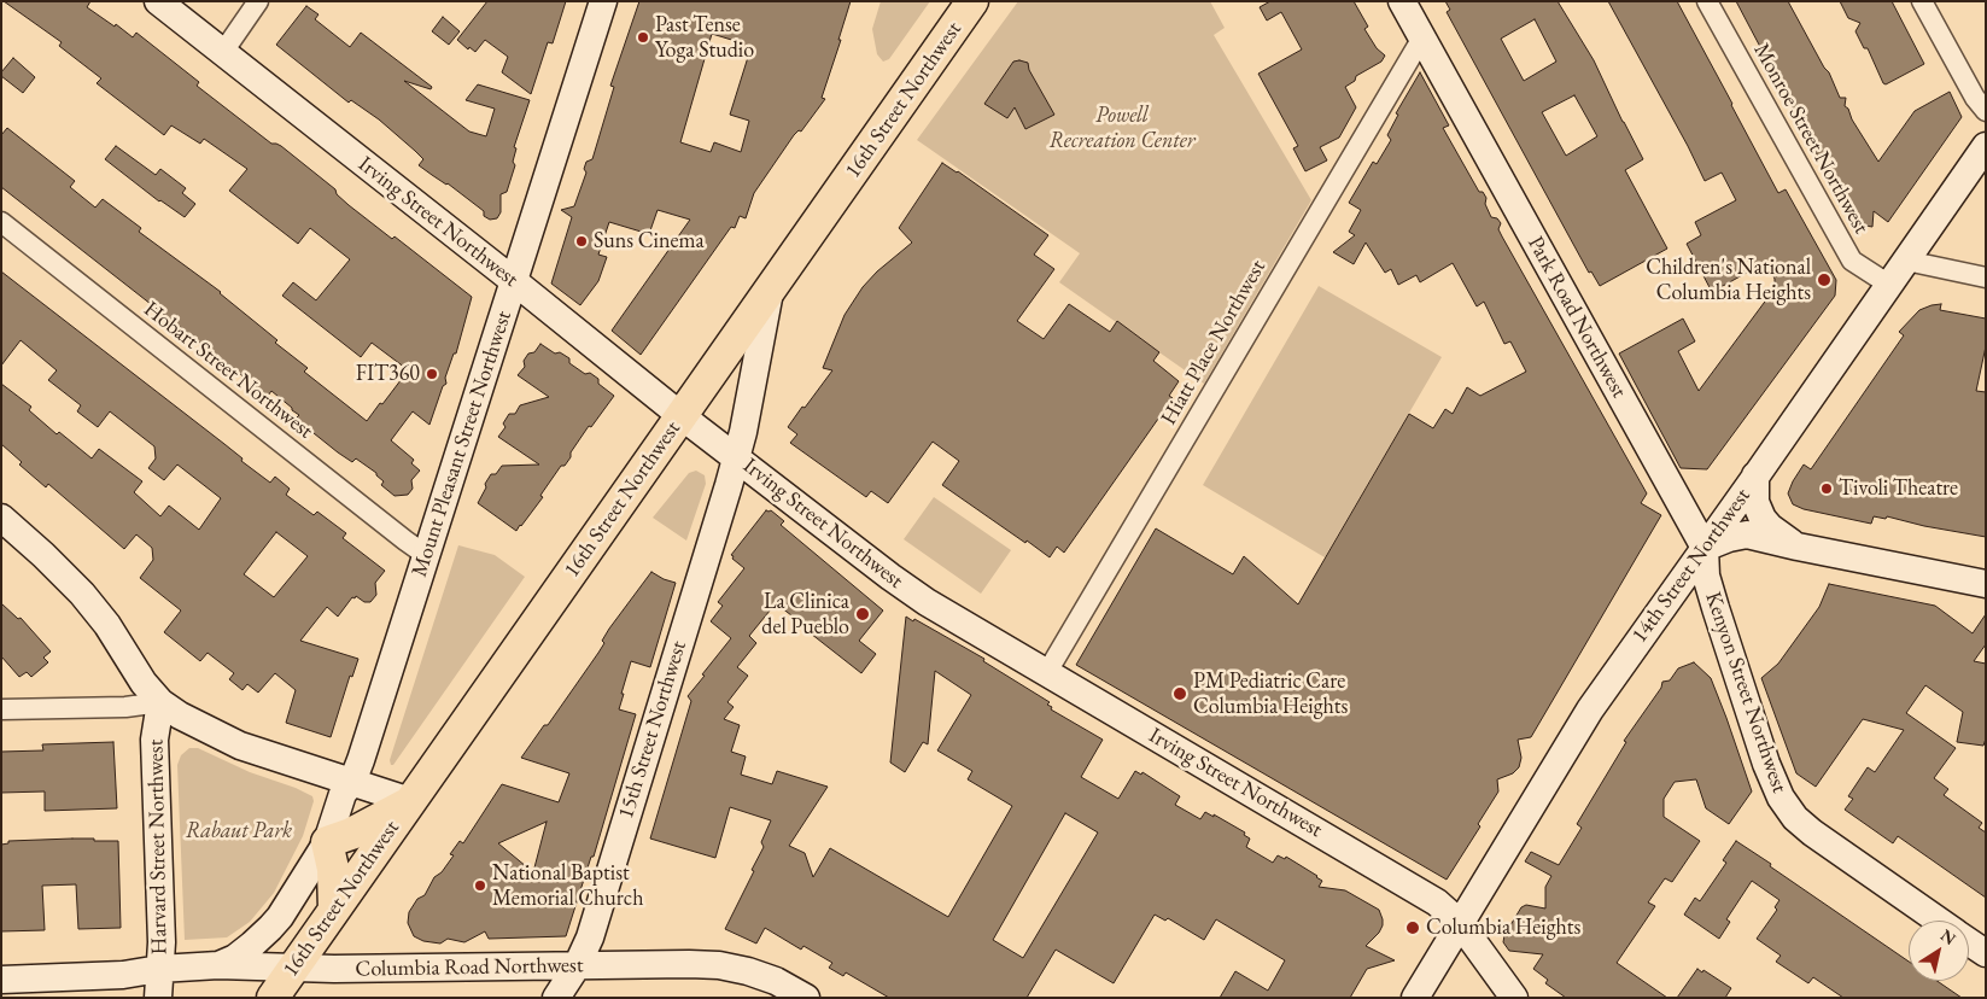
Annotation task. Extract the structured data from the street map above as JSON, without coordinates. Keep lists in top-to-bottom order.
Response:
{
  "streets": {
    "main road": [
      "16th Street Northwest",
      "Irving Street Northwest",
      "Park Road Northwest",
      "Mount Pleasant Street Northwest",
      "14th Street Northwest",
      "Kenyon Street Northwest",
      "15th Street Northwest",
      "Harvard Street Northwest",
      "Columbia Road Northwest"
    ],
    "street": ["Monroe Street Northwest", "Hiatt Place Northwest", "Hobart Street Northwest"]
  },
  "crossings": [
    ["16th Street Northwest", "Irving Street Northwest"],
    ["16th Street Northwest", "15th Street Northwest"],
    ["16th Street Northwest", "Harvard Street Northwest"],
    ["16th Street Northwest", "Columbia Road Northwest"],
    ["Monroe Street Northwest", "14th Street Northwest"],
    ["Irving Street Northwest", "Hiatt Place Northwest"],
    ["Irving Street Northwest", "Mount Pleasant Street Northwest"],
    ["Irving Street Northwest", "14th Street Northwest"],
    ["Irving Street Northwest", "15th Street Northwest"],
    ["Park Road Northwest", "Hiatt Place Northwest"],
    ["Park Road Northwest", "14th Street Northwest"],
    ["Park Road Northwest", "Kenyon Street Northwest"],
    ["Hobart Street Northwest", "Mount Pleasant Street Northwest"],
    ["Mount Pleasant Street Northwest", "Harvard Street Northwest"],
    ["Mount Pleasant Street Northwest", "Columbia Road Northwest"],
    ["14th Street Northwest", "Kenyon Street Northwest"],
    ["15th Street Northwest", "Columbia Road Northwest"],
    ["Harvard Street Northwest", "Columbia Road Northwest"]
  ],
  "parks": ["Powell Recreation Center", "Rabaut Park"],
  "places": [
    "Past Tense Yoga Studio",
    "Suns Cinema",
    "Children's National Columbia Heights",
    "FIT360",
    "Tivoli Theatre",
    "La Clinica del Pueblo",
    "PM Pediatric Care Columbia Heights",
    "National Baptist Memorial Church",
    "Columbia Heights"
  ],
  "north": "top right"
}
